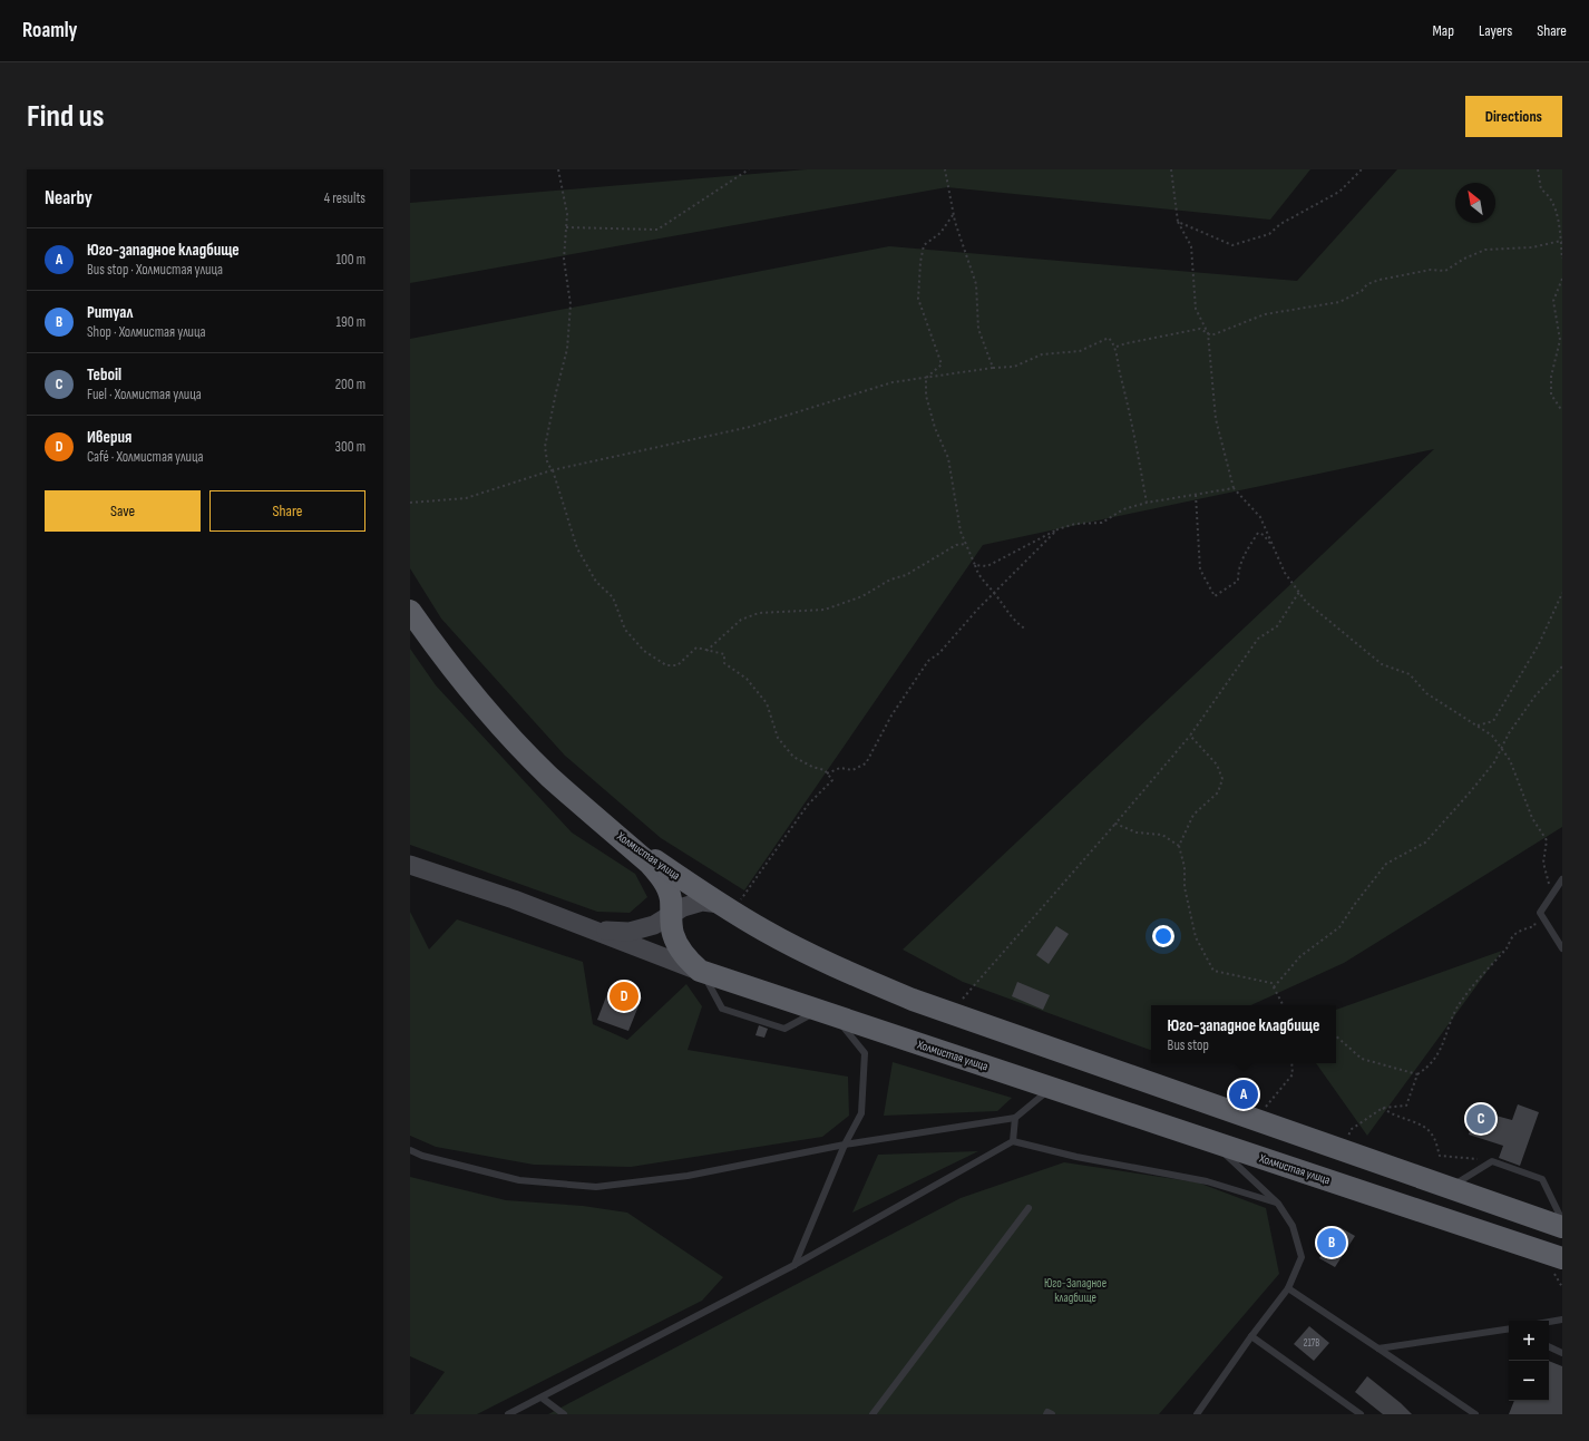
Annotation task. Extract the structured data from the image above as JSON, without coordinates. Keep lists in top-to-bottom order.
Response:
{
  "streets": {
    "highway": ["Холмистая улица"]
  },
  "parks": ["Юго-Западное кладбище"],
  "house_numbers": ["217В"],
  "north": "top left",
  "page": {
    "header": "Roamly",
    "nav": ["Map", "Layers", "Share"],
    "buttons": [
      "Directions",
      ["Save", "Share"]
    ],
    "title": "Find us",
    "heading": ["Nearby", "4 results"],
    "list": [
      {
        "mark": "A",
        "name": "Юго-западное кладбище",
        "note": "Bus stop · Холмистая улица",
        "value": "100 m"
      },
      {
        "mark": "B",
        "name": "Ритуал",
        "note": "Shop · Холмистая улица",
        "value": "190 m"
      },
      {
        "mark": "C",
        "name": "Teboil",
        "note": "Fuel · Холмистая улица",
        "value": "200 m"
      },
      {
        "mark": "D",
        "name": "Иверия",
        "note": "Café · Холмистая улица",
        "value": "300 m"
      }
    ],
    "pins": [
      "D",
      "A",
      "C",
      "B"
    ],
    "popup": ["Юго-западное кладбище", "Bus stop"],
    "map_buttons": ["+", "−"]
  }
}
